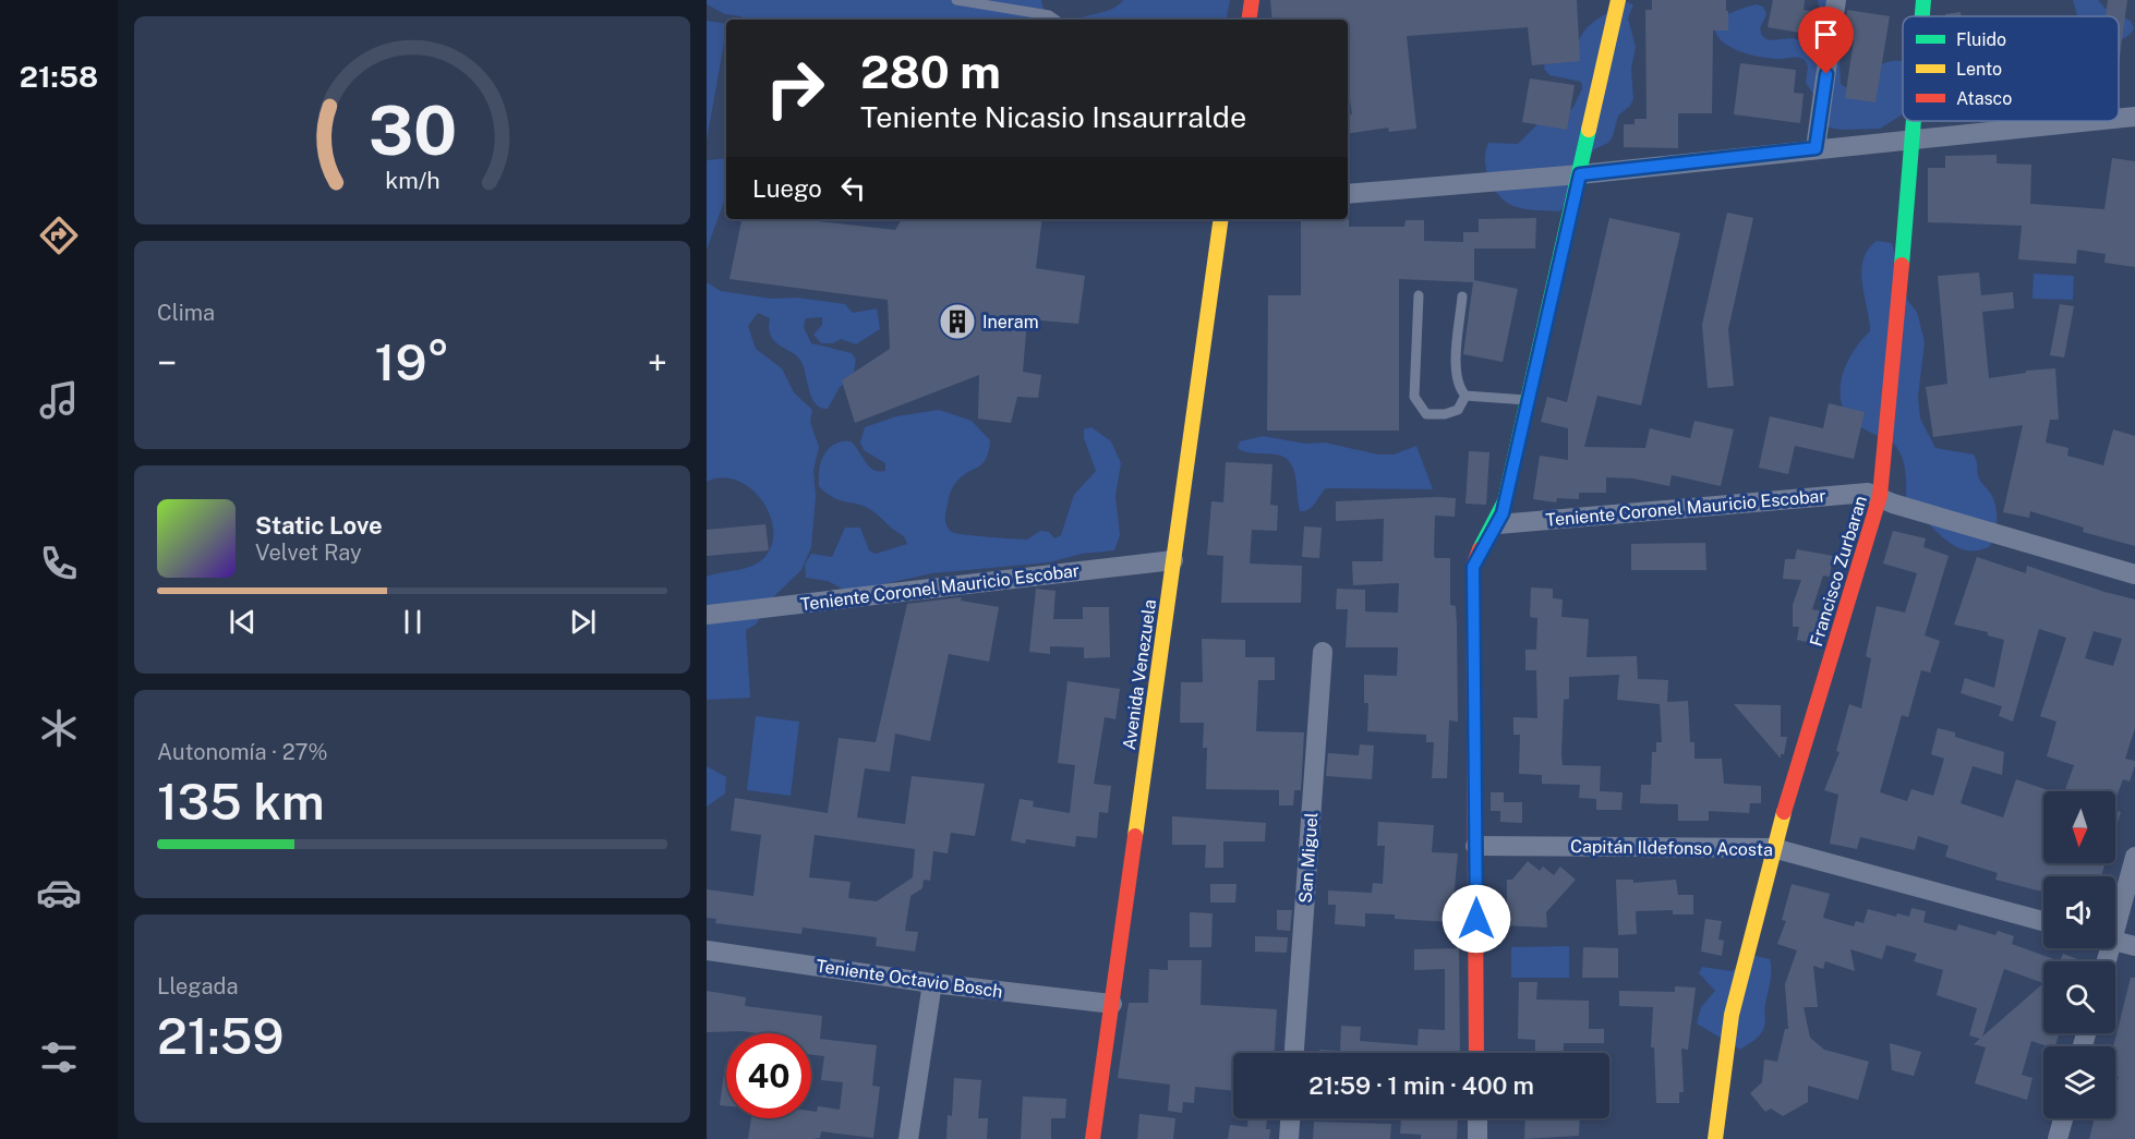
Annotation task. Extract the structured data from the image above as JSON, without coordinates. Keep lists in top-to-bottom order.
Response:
{
  "streets": {
    "street": [
      "Teniente Coronel Mauricio Escobar",
      "Francisco Zurbaran",
      "Avenida Venezuela",
      "Capitán Ildefonso Acosta",
      "San Miguel",
      "Teniente Octavio Bosch"
    ]
  },
  "crossings": [
    ["Teniente Coronel Mauricio Escobar", "Francisco Zurbaran"],
    ["Teniente Coronel Mauricio Escobar", "Avenida Venezuela"],
    ["Francisco Zurbaran", "Capitán Ildefonso Acosta"],
    ["Avenida Venezuela", "Teniente Octavio Bosch"]
  ],
  "places": {
    "building": ["Ineram"]
  },
  "legend": ["Fluido", "Lento", "Atasco"],
  "north": "bottom",
  "page": {
    "tabs": "21:58",
    "turn": ["280 m", "Teniente Nicasio Insaurralde"],
    "then": "Luego",
    "tile": [
      "Clima",
      ["Autonomía · 27%", "135 km"],
      ["Llegada", "21:59"]
    ],
    "heat": ["−", "19°", "+"],
    "song": ["Static Love", "Velvet Ray"],
    "limit": "40",
    "trip": "21:59 · 1 min · 400 m",
    "gauge": ["30", "km/h"]
  }
}
